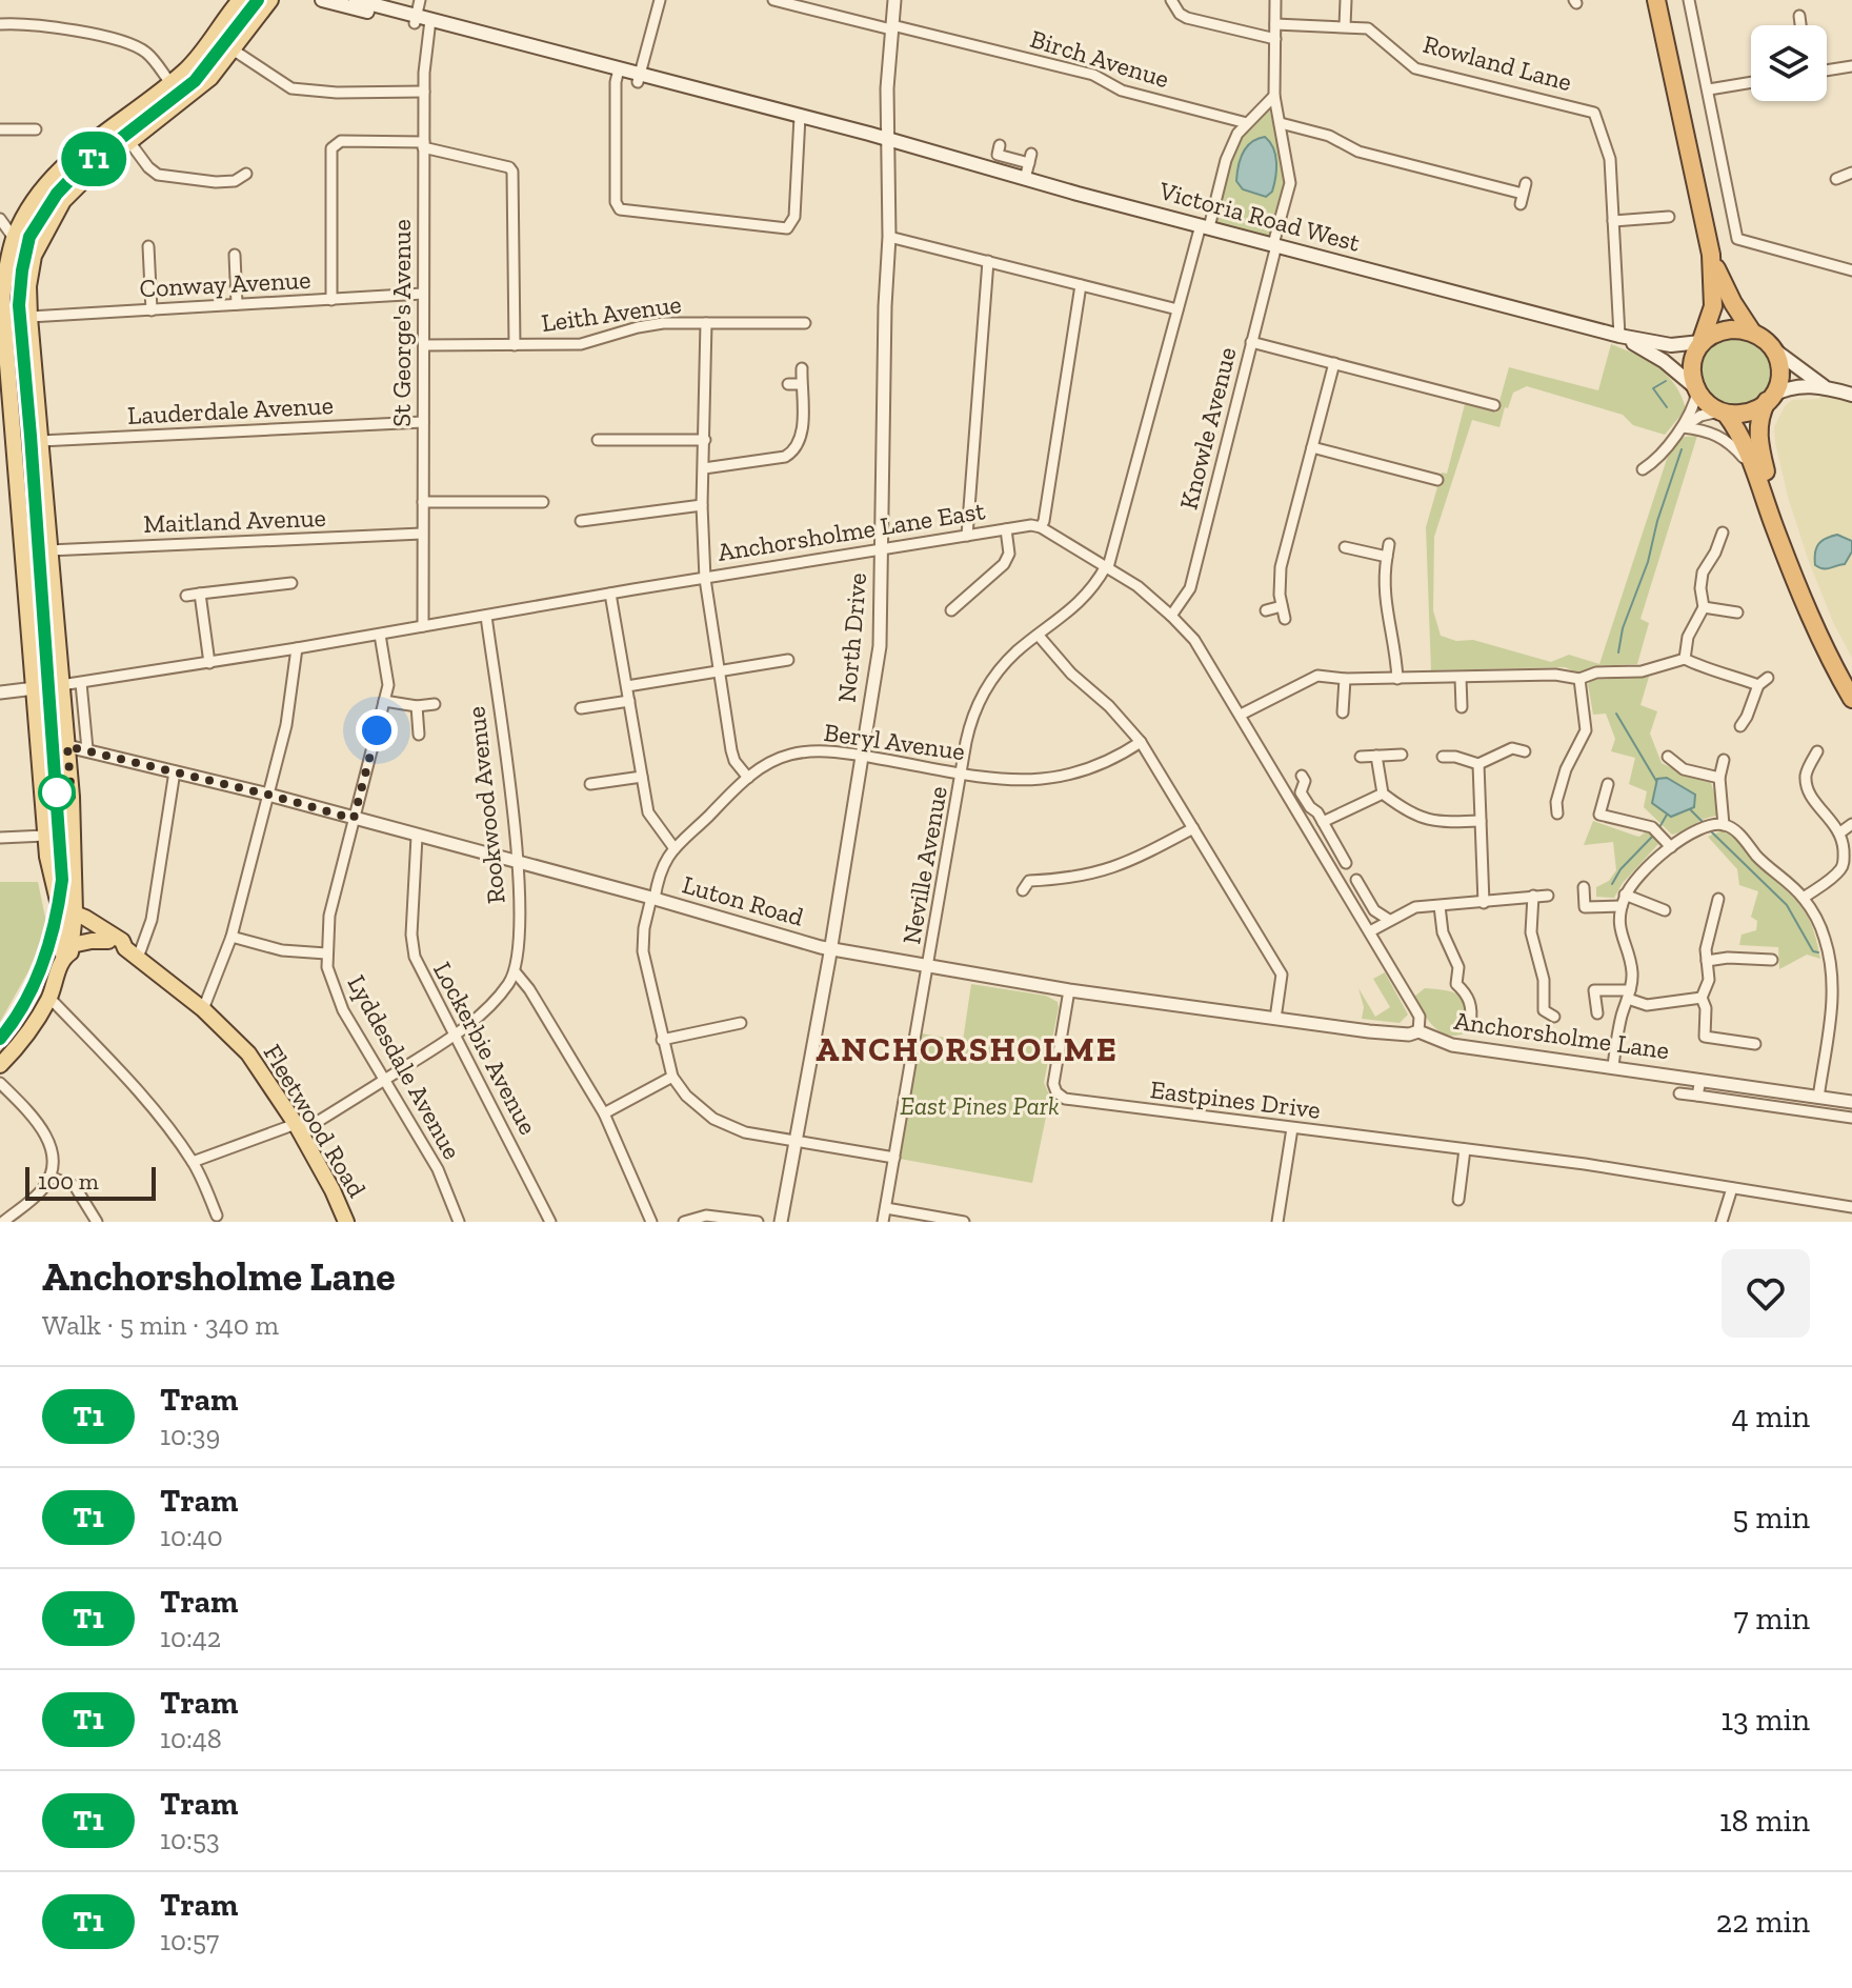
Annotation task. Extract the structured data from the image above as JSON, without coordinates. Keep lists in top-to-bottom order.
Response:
{
  "streets": {
    "main road": ["Victoria Road West", "Fleetwood Road"],
    "street": [
      "Birch Avenue",
      "Rowland Lane",
      "Conway Avenue",
      "Leith Avenue",
      "St George's Avenue",
      "Lauderdale Avenue",
      "Knowle Avenue",
      "Maitland Avenue",
      "Anchorsholme Lane East",
      "North Drive",
      "Beryl Avenue",
      "Rookwood Avenue",
      "Neville Avenue",
      "Luton Road",
      "Anchorsholme Lane",
      "Lockerbie Avenue",
      "Lyddesdale Avenue",
      "Eastpines Drive"
    ]
  },
  "crossings": [
    ["Birch Avenue", "North Drive"],
    ["Rowland Lane", "Victoria Road West"],
    ["Rowland Lane", "Knowle Avenue"],
    ["Victoria Road West", "St George's Avenue"],
    ["Victoria Road West", "Knowle Avenue"],
    ["Victoria Road West", "North Drive"],
    ["Conway Avenue", "St George's Avenue"],
    ["Leith Avenue", "St George's Avenue"],
    ["St George's Avenue", "Lauderdale Avenue"],
    ["St George's Avenue", "Maitland Avenue"],
    ["St George's Avenue", "Anchorsholme Lane East"],
    ["Anchorsholme Lane East", "North Drive"],
    ["Anchorsholme Lane East", "Rookwood Avenue"],
    ["Anchorsholme Lane East", "Lyddesdale Avenue"],
    ["North Drive", "Beryl Avenue"],
    ["North Drive", "Luton Road"],
    ["Beryl Avenue", "Neville Avenue"],
    ["Beryl Avenue", "Luton Road"],
    ["Rookwood Avenue", "Luton Road"],
    ["Neville Avenue", "Luton Road"],
    ["Luton Road", "Anchorsholme Lane"],
    ["Luton Road", "Lockerbie Avenue"],
    ["Luton Road", "Lyddesdale Avenue"],
    ["Luton Road", "Eastpines Drive"]
  ],
  "districts": ["ANCHORSHOLME"],
  "parks": ["East Pines Park"],
  "lines": ["tram line T1"],
  "scale_bar": "100 m",
  "page": {
    "on_map": "T1",
    "scale": "100 m",
    "heading": ["Anchorsholme Lane", "Walk · 5 min · 340 m"],
    "list": [
      {
        "mark": "T1",
        "name": "Tram",
        "note": "10:39",
        "value": "4 min"
      },
      {
        "mark": "T1",
        "name": "Tram",
        "note": "10:40",
        "value": "5 min"
      },
      {
        "mark": "T1",
        "name": "Tram",
        "note": "10:42",
        "value": "7 min"
      },
      {
        "mark": "T1",
        "name": "Tram",
        "note": "10:48",
        "value": "13 min"
      },
      {
        "mark": "T1",
        "name": "Tram",
        "note": "10:53",
        "value": "18 min"
      },
      {
        "mark": "T1",
        "name": "Tram",
        "note": "10:57",
        "value": "22 min"
      }
    ]
  }
}
